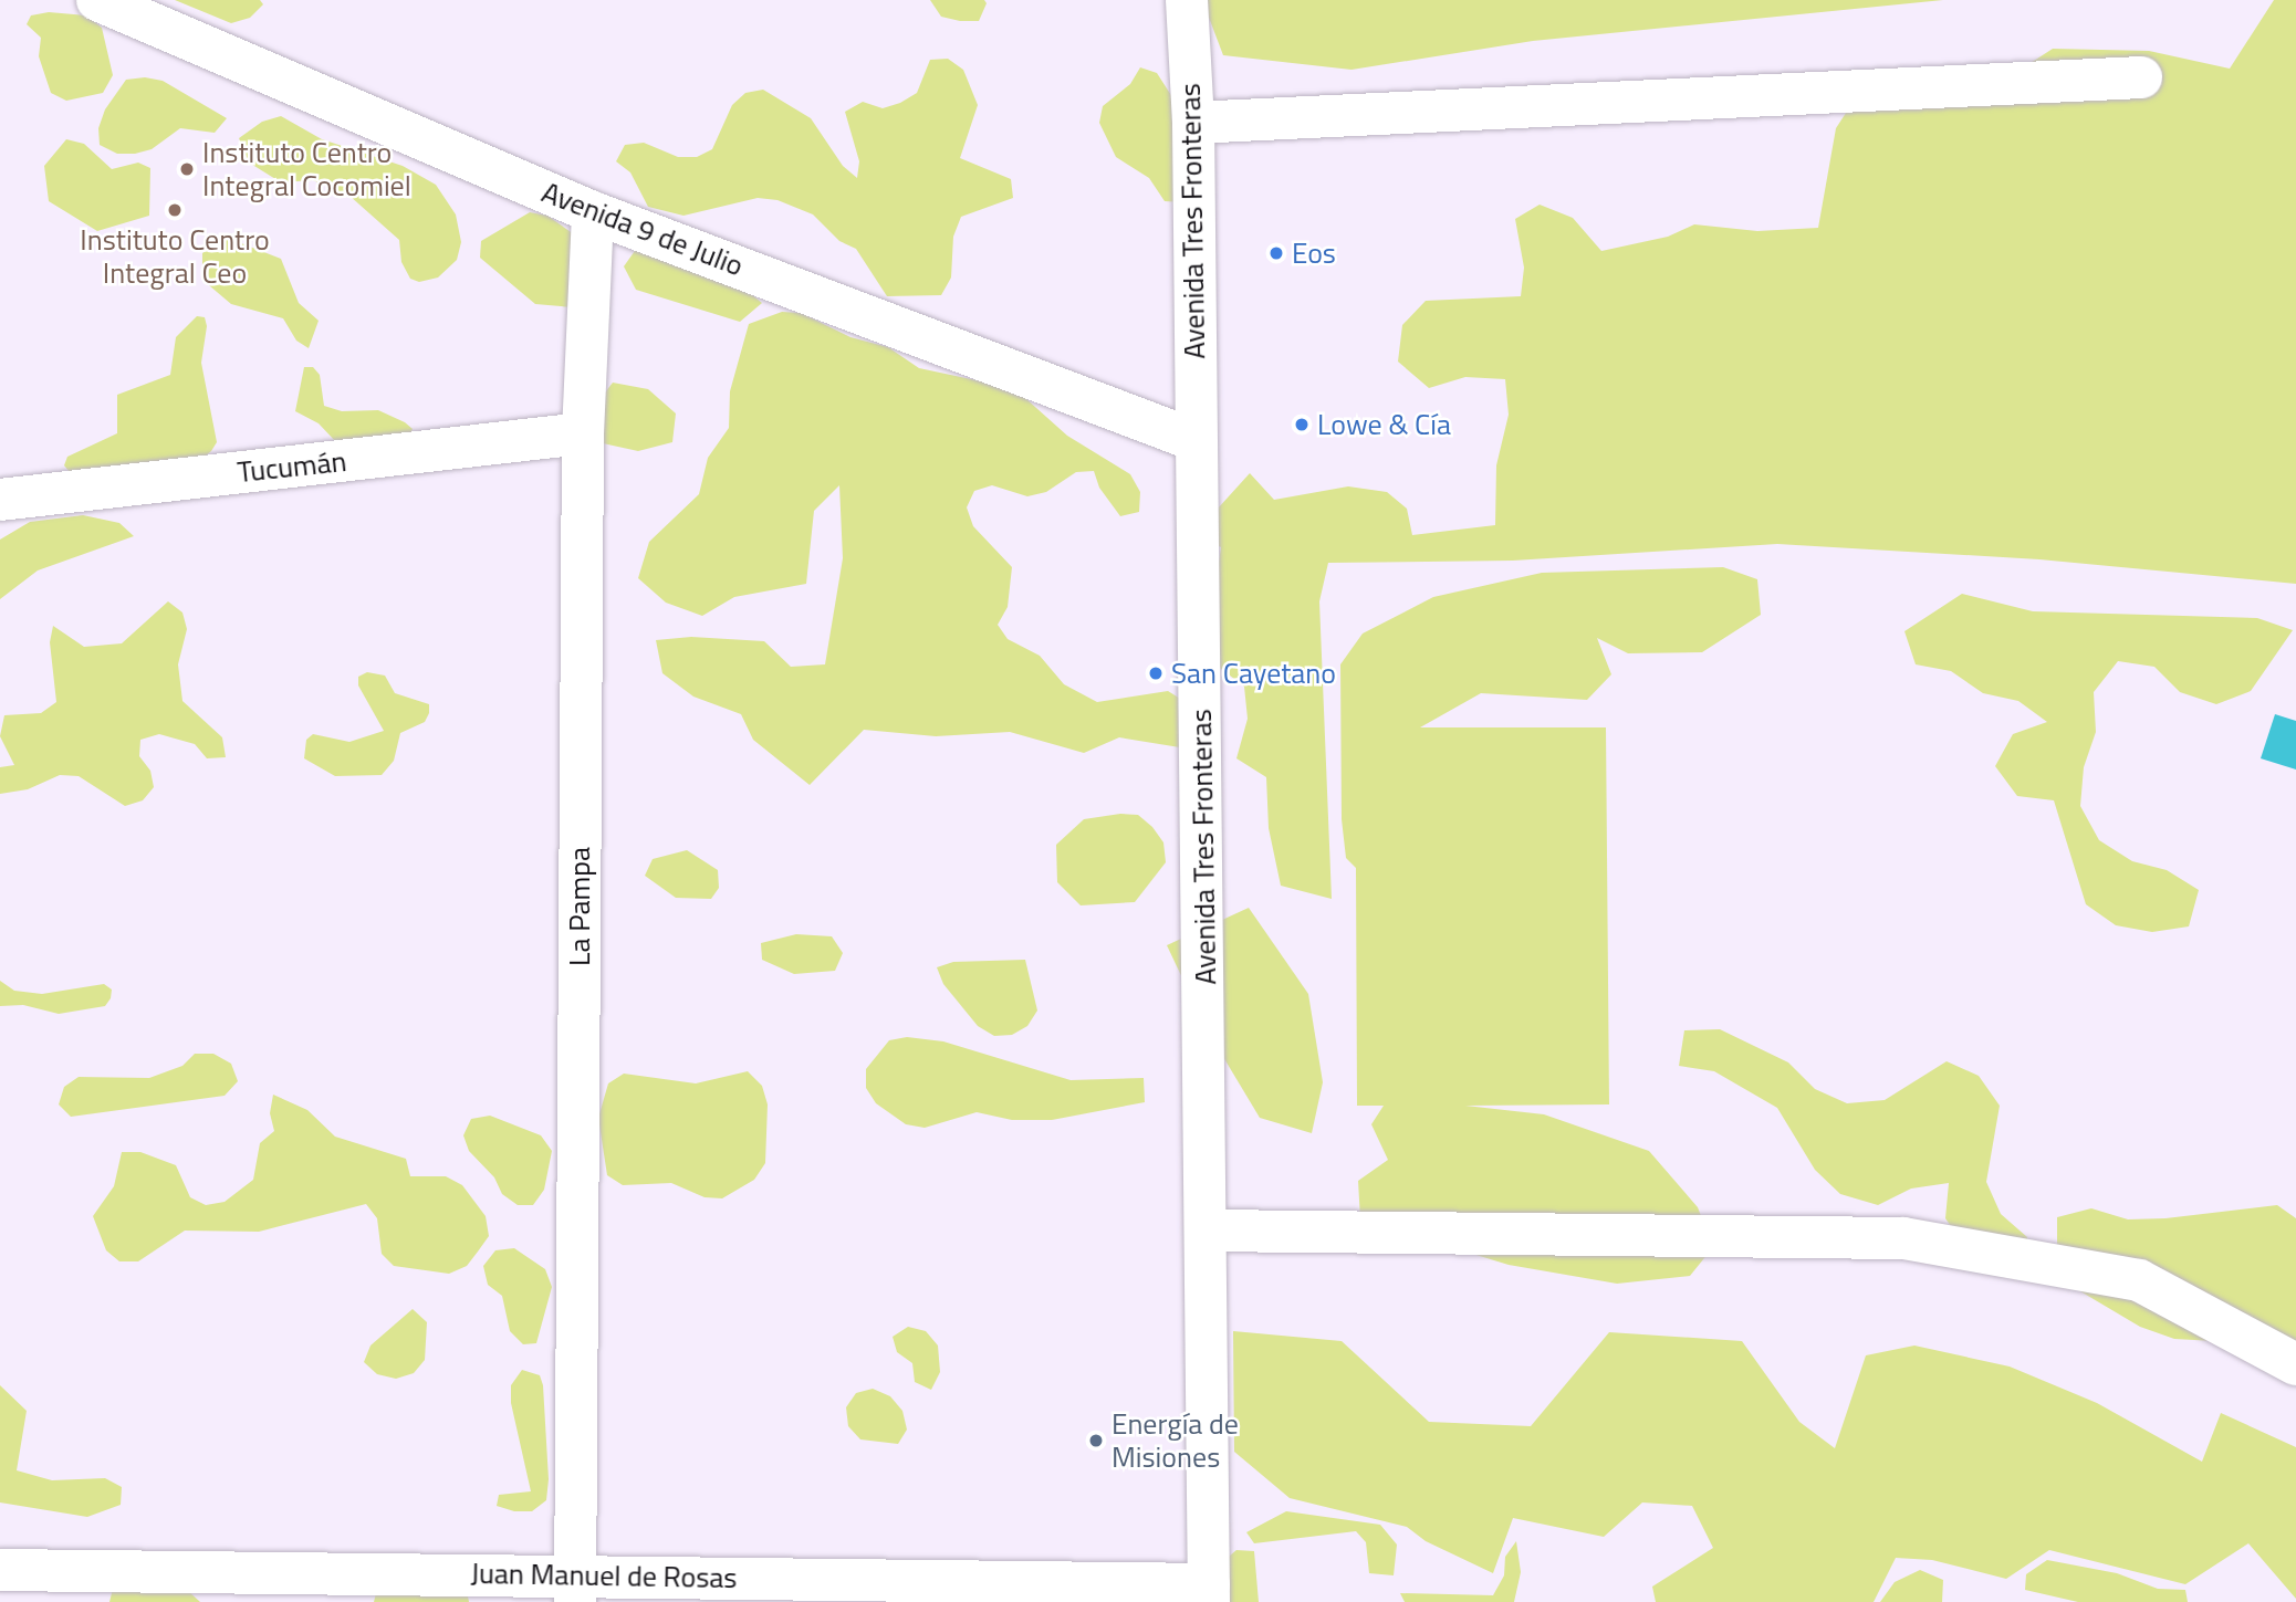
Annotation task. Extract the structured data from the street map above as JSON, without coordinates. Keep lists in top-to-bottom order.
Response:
{
  "streets": {
    "street": [
      "Avenida Tres Fronteras",
      "Avenida 9 de Julio",
      "Tucumán",
      "La Pampa",
      "Juan Manuel de Rosas"
    ]
  },
  "crossings": [
    ["Avenida Tres Fronteras", "Avenida 9 de Julio"],
    ["Avenida Tres Fronteras", "Juan Manuel de Rosas"],
    ["Avenida 9 de Julio", "La Pampa"],
    ["Tucumán", "La Pampa"],
    ["La Pampa", "Juan Manuel de Rosas"]
  ],
  "places": [
    "Instituto Centro Integral Cocomiel",
    "Instituto Centro Integral Ceo",
    "Eos",
    "Lowe & Cía",
    "San Cayetano",
    "Energía de Misiones"
  ]
}
